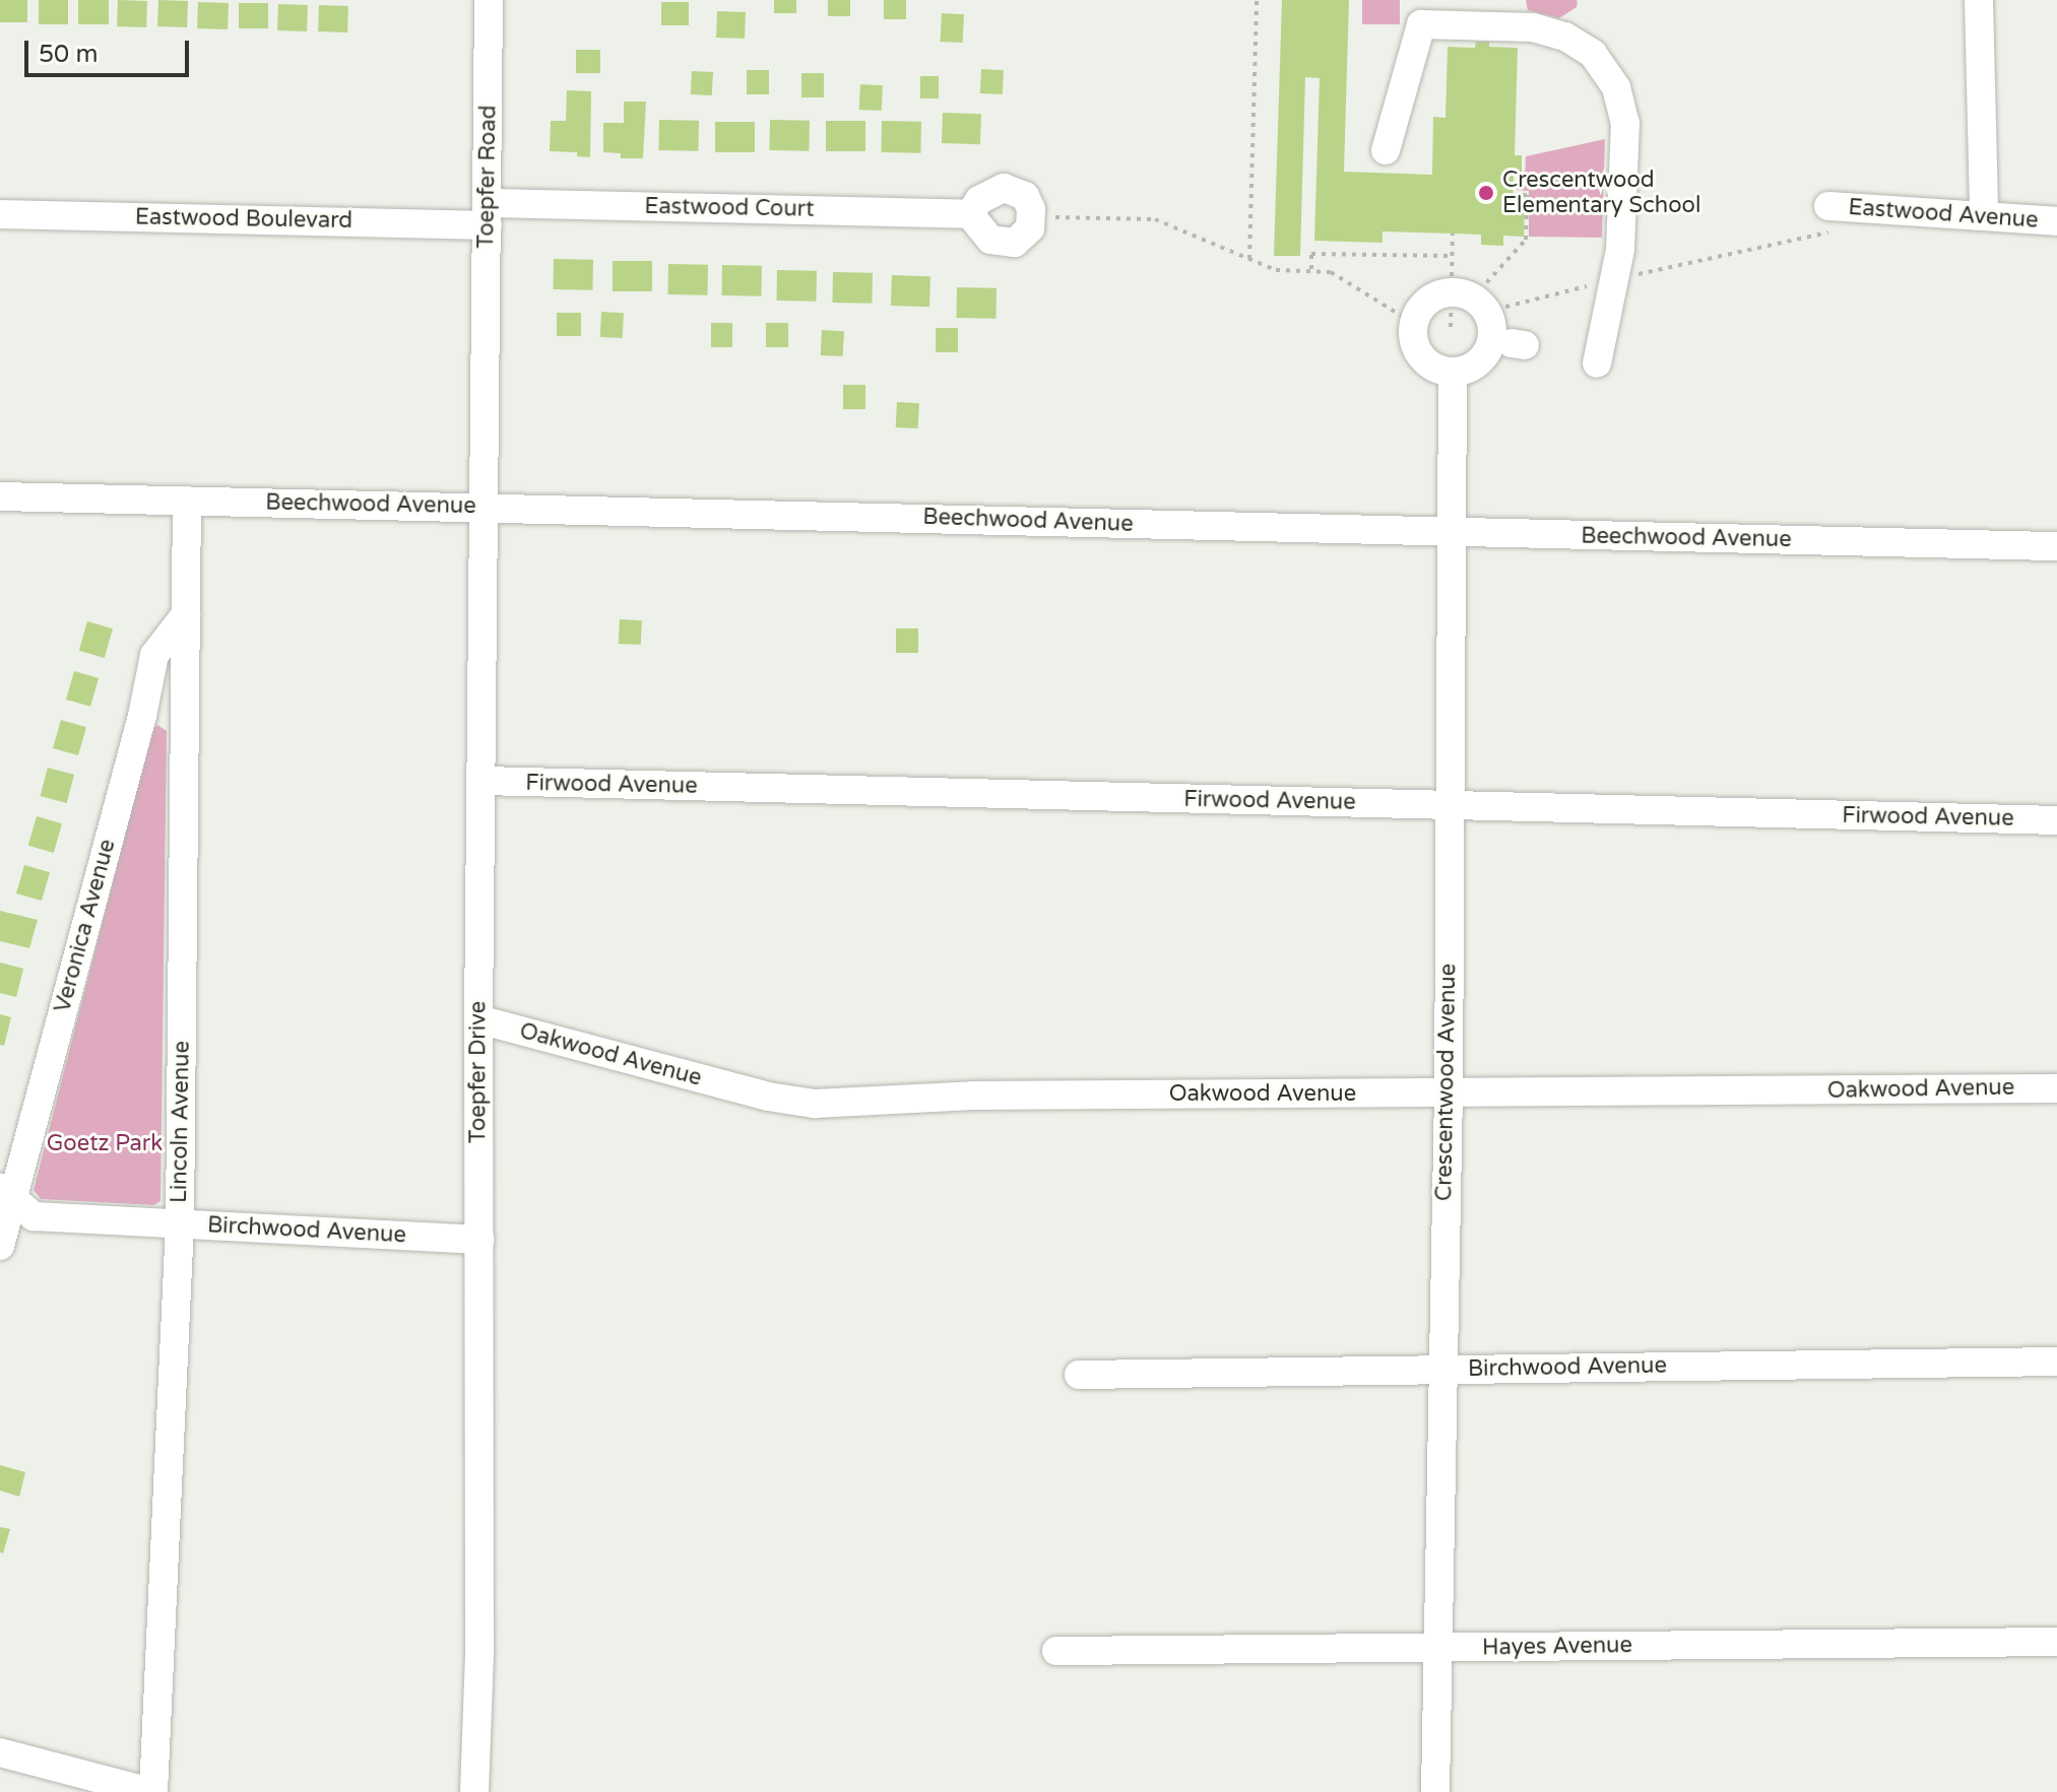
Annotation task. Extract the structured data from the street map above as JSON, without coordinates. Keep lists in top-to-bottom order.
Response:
{
  "streets": {
    "street": [
      "Toepfer Road",
      "Eastwood Court",
      "Eastwood Avenue",
      "Eastwood Boulevard",
      "Beechwood Avenue",
      "Firwood Avenue",
      "Veronica Avenue",
      "Oakwood Avenue",
      "Toepfer Drive",
      "Crescentwood Avenue",
      "Lincoln Avenue",
      "Birchwood Avenue",
      "Hayes Avenue"
    ]
  },
  "crossings": [
    ["Toepfer Road", "Eastwood Court"],
    ["Toepfer Road", "Eastwood Boulevard"],
    ["Toepfer Road", "Toepfer Drive"],
    ["Eastwood Court", "Eastwood Boulevard"],
    ["Beechwood Avenue", "Toepfer Drive"],
    ["Beechwood Avenue", "Crescentwood Avenue"],
    ["Beechwood Avenue", "Lincoln Avenue"],
    ["Firwood Avenue", "Toepfer Drive"],
    ["Firwood Avenue", "Crescentwood Avenue"],
    ["Veronica Avenue", "Lincoln Avenue"],
    ["Veronica Avenue", "Birchwood Avenue"],
    ["Oakwood Avenue", "Toepfer Drive"],
    ["Oakwood Avenue", "Crescentwood Avenue"],
    ["Toepfer Drive", "Birchwood Avenue"],
    ["Crescentwood Avenue", "Birchwood Avenue"],
    ["Crescentwood Avenue", "Hayes Avenue"],
    ["Lincoln Avenue", "Birchwood Avenue"]
  ],
  "parks": ["Goetz Park"],
  "places": ["Crescentwood Elementary School"],
  "scale_bar": "50 m"
}
